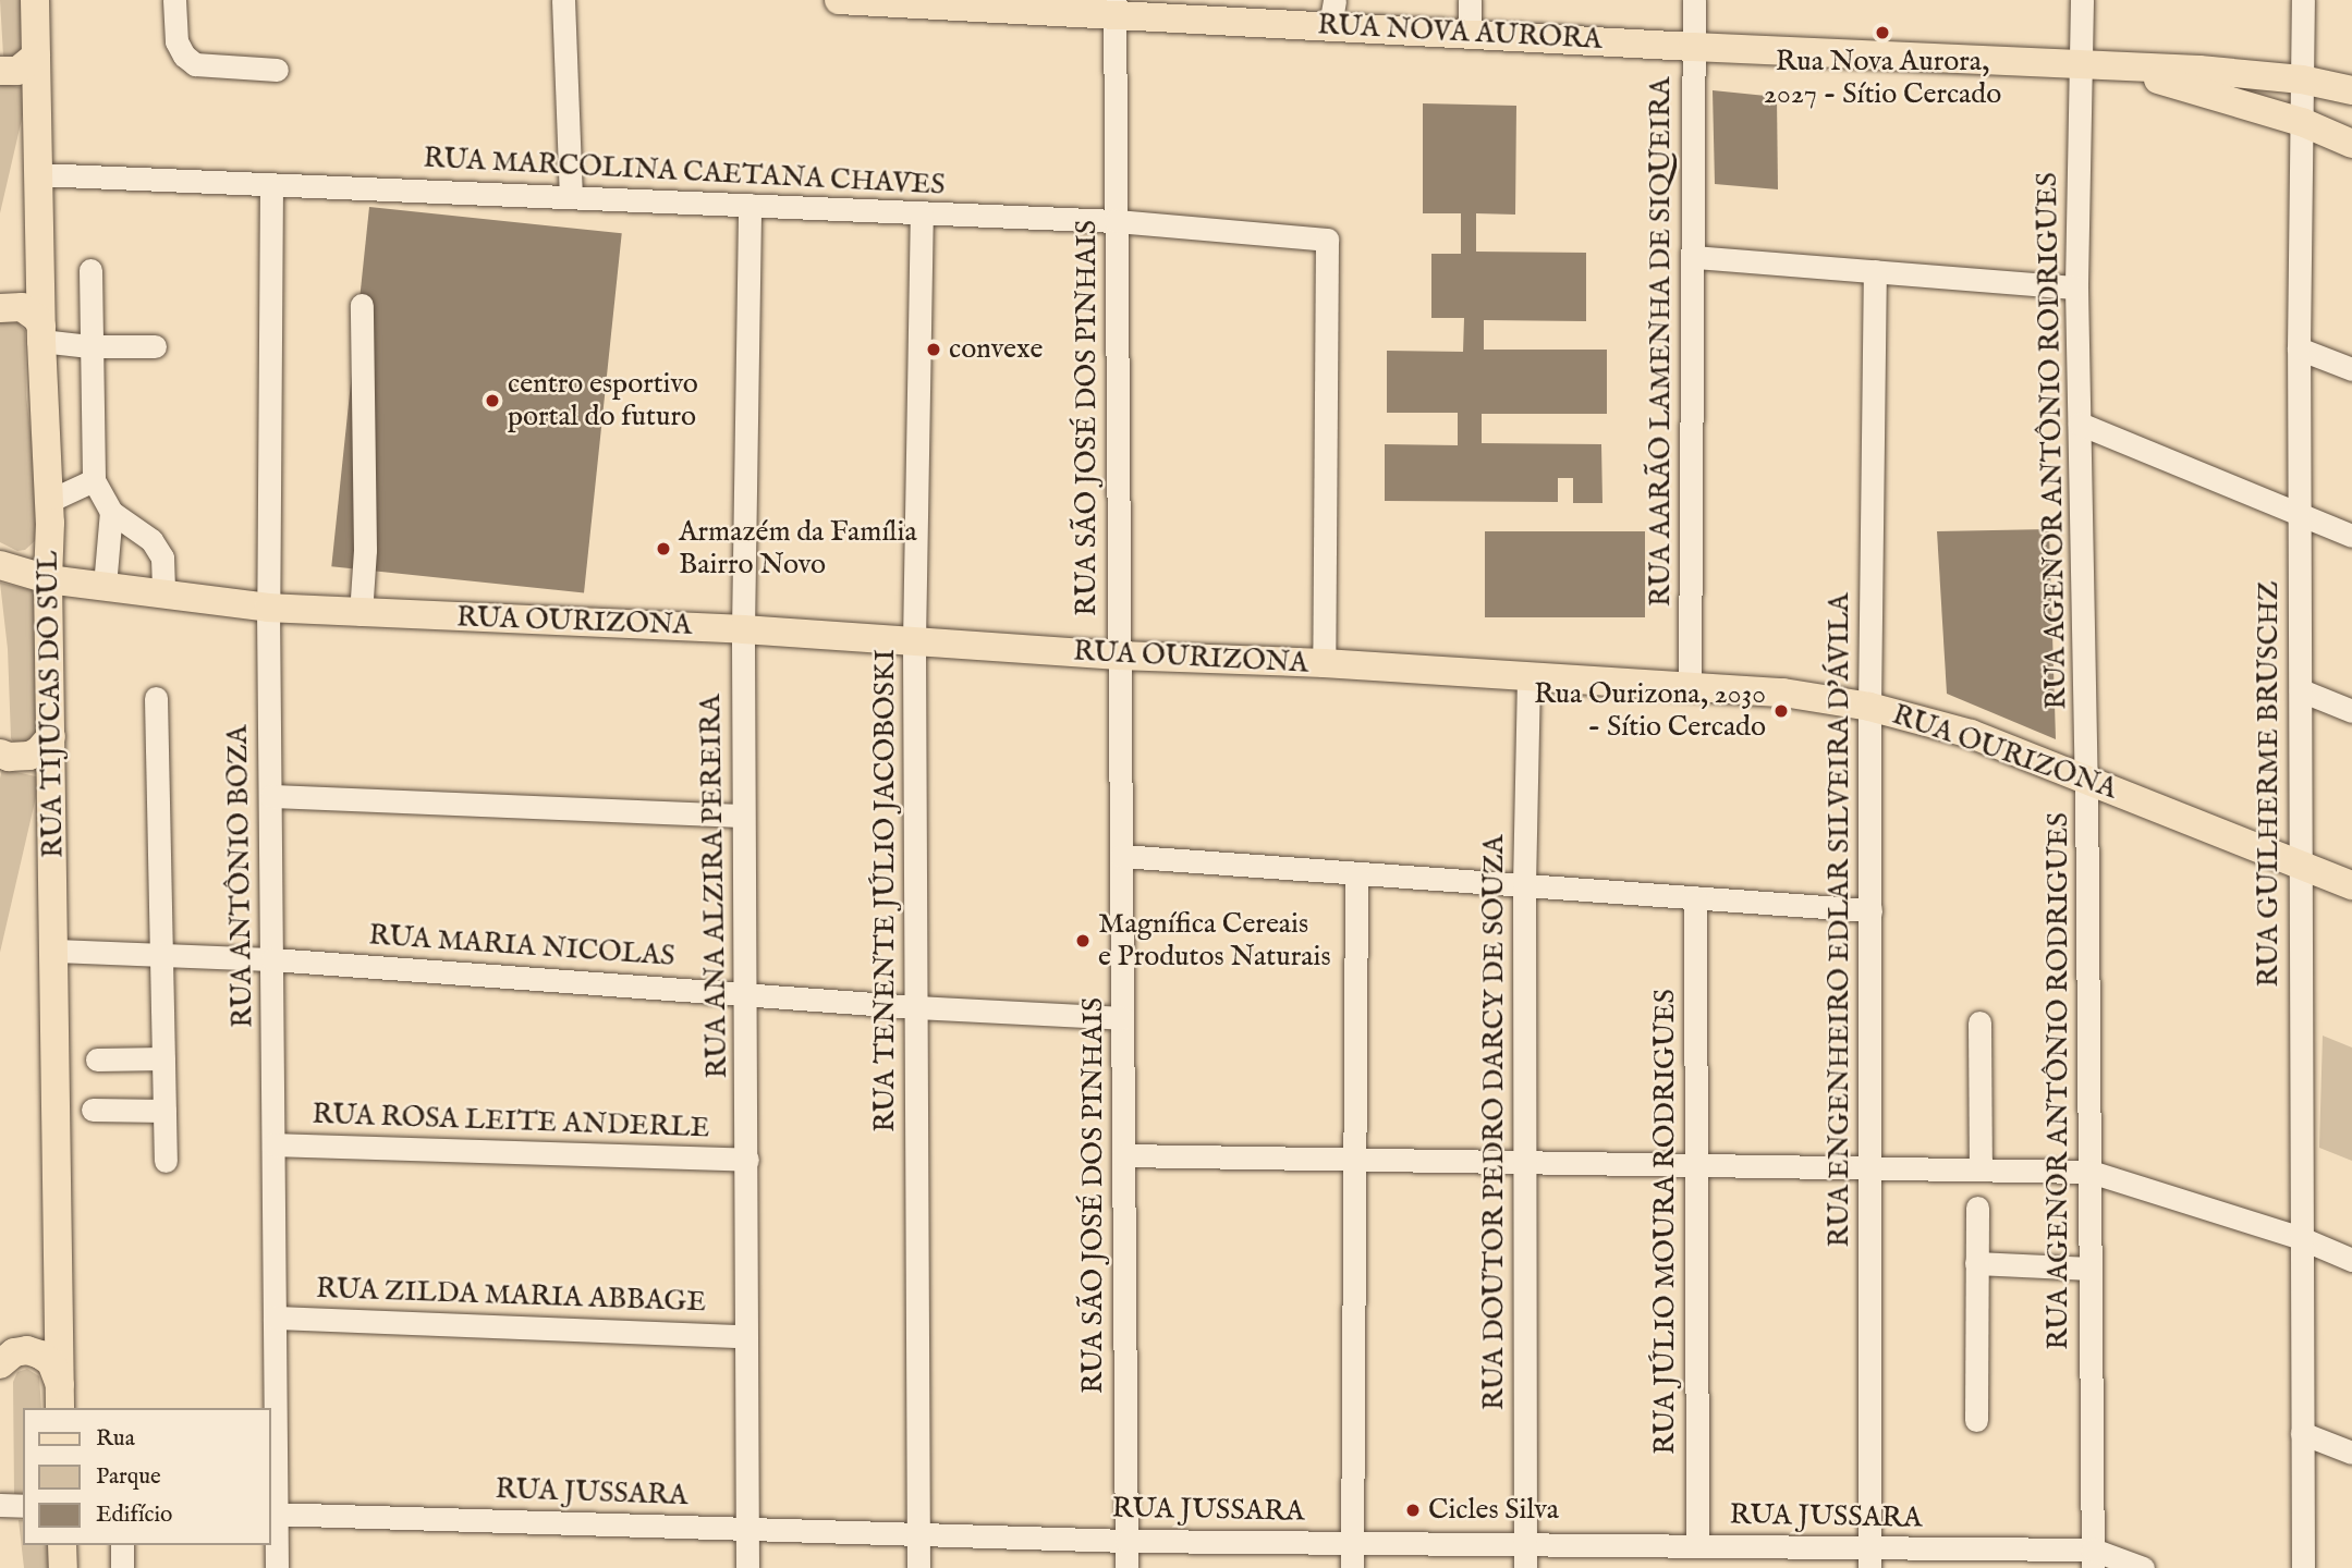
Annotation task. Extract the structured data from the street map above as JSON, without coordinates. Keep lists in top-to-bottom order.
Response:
{
  "streets": {
    "main road": ["RUA NOVA AURORA", "RUA OURIZONA", "RUA TIJUCAS DO SUL"],
    "street": [
      "RUA MARCOLINA CAETANA CHAVES",
      "RUA AARÃO LAMENHA DE SIQUEIRA",
      "RUA SÃO JOSÉ DOS PINHAIS",
      "RUA AGENOR ANTÔNIO RODRIGUES",
      "RUA GUILHERME BRUSCHZ",
      "RUA ANTÔNIO BOZA",
      "RUA ANA ALZIRA PEREIRA",
      "RUA TENENTE JÚLIO JACOBOSKI",
      "RUA ENGENHEIRO EDLAR SILVEIRA D'ÁVILA",
      "RUA MARIA NICOLAS",
      "RUA ROSA LEITE ANDERLE",
      "RUA DOUTOR PEDRO DARCY DE SOUZA",
      "RUA JÚLIO MOURA RODRIGUES",
      "RUA ZILDA MARIA ABBAGE",
      "RUA JUSSARA"
    ]
  },
  "crossings": [
    ["RUA NOVA AURORA", "RUA AARÃO LAMENHA DE SIQUEIRA"],
    ["RUA NOVA AURORA", "RUA SÃO JOSÉ DOS PINHAIS"],
    ["RUA NOVA AURORA", "RUA AGENOR ANTÔNIO RODRIGUES"],
    ["RUA NOVA AURORA", "RUA GUILHERME BRUSCHZ"],
    ["RUA MARCOLINA CAETANA CHAVES", "RUA SÃO JOSÉ DOS PINHAIS"],
    ["RUA MARCOLINA CAETANA CHAVES", "RUA OURIZONA"],
    ["RUA MARCOLINA CAETANA CHAVES", "RUA TIJUCAS DO SUL"],
    ["RUA MARCOLINA CAETANA CHAVES", "RUA ANTÔNIO BOZA"],
    ["RUA MARCOLINA CAETANA CHAVES", "RUA ANA ALZIRA PEREIRA"],
    ["RUA MARCOLINA CAETANA CHAVES", "RUA TENENTE JÚLIO JACOBOSKI"],
    ["RUA AARÃO LAMENHA DE SIQUEIRA", "RUA OURIZONA"],
    ["RUA SÃO JOSÉ DOS PINHAIS", "RUA OURIZONA"],
    ["RUA SÃO JOSÉ DOS PINHAIS", "RUA MARIA NICOLAS"],
    ["RUA SÃO JOSÉ DOS PINHAIS", "RUA JUSSARA"],
    ["RUA AGENOR ANTÔNIO RODRIGUES", "RUA OURIZONA"],
    ["RUA AGENOR ANTÔNIO RODRIGUES", "RUA JUSSARA"],
    ["RUA OURIZONA", "RUA TIJUCAS DO SUL"],
    ["RUA OURIZONA", "RUA GUILHERME BRUSCHZ"],
    ["RUA OURIZONA", "RUA ANTÔNIO BOZA"],
    ["RUA OURIZONA", "RUA ANA ALZIRA PEREIRA"],
    ["RUA OURIZONA", "RUA TENENTE JÚLIO JACOBOSKI"],
    ["RUA OURIZONA", "RUA ENGENHEIRO EDLAR SILVEIRA D'ÁVILA"],
    ["RUA OURIZONA", "RUA DOUTOR PEDRO DARCY DE SOUZA"],
    ["RUA TIJUCAS DO SUL", "RUA MARIA NICOLAS"],
    ["RUA ANTÔNIO BOZA", "RUA MARIA NICOLAS"],
    ["RUA ANTÔNIO BOZA", "RUA ROSA LEITE ANDERLE"],
    ["RUA ANTÔNIO BOZA", "RUA ZILDA MARIA ABBAGE"],
    ["RUA ANTÔNIO BOZA", "RUA JUSSARA"],
    ["RUA ANA ALZIRA PEREIRA", "RUA MARIA NICOLAS"],
    ["RUA ANA ALZIRA PEREIRA", "RUA ROSA LEITE ANDERLE"],
    ["RUA ANA ALZIRA PEREIRA", "RUA ZILDA MARIA ABBAGE"],
    ["RUA ANA ALZIRA PEREIRA", "RUA JUSSARA"],
    ["RUA TENENTE JÚLIO JACOBOSKI", "RUA MARIA NICOLAS"],
    ["RUA TENENTE JÚLIO JACOBOSKI", "RUA JUSSARA"],
    ["RUA ENGENHEIRO EDLAR SILVEIRA D'ÁVILA", "RUA JUSSARA"],
    ["RUA DOUTOR PEDRO DARCY DE SOUZA", "RUA JUSSARA"],
    ["RUA JÚLIO MOURA RODRIGUES", "RUA JUSSARA"]
  ],
  "places": [
    "Rua Nova Aurora, 2027 - Sítio Cercado",
    "convexe",
    "centro esportivo portal do futuro",
    "Armazém da Família Bairro Novo",
    "Rua Ourizona, 2030 - Sítio Cercado",
    "Magnífica Cereais e Produtos Naturais",
    "Cicles Silva"
  ],
  "legend": ["Rua", "Parque", "Edifício"]
}
